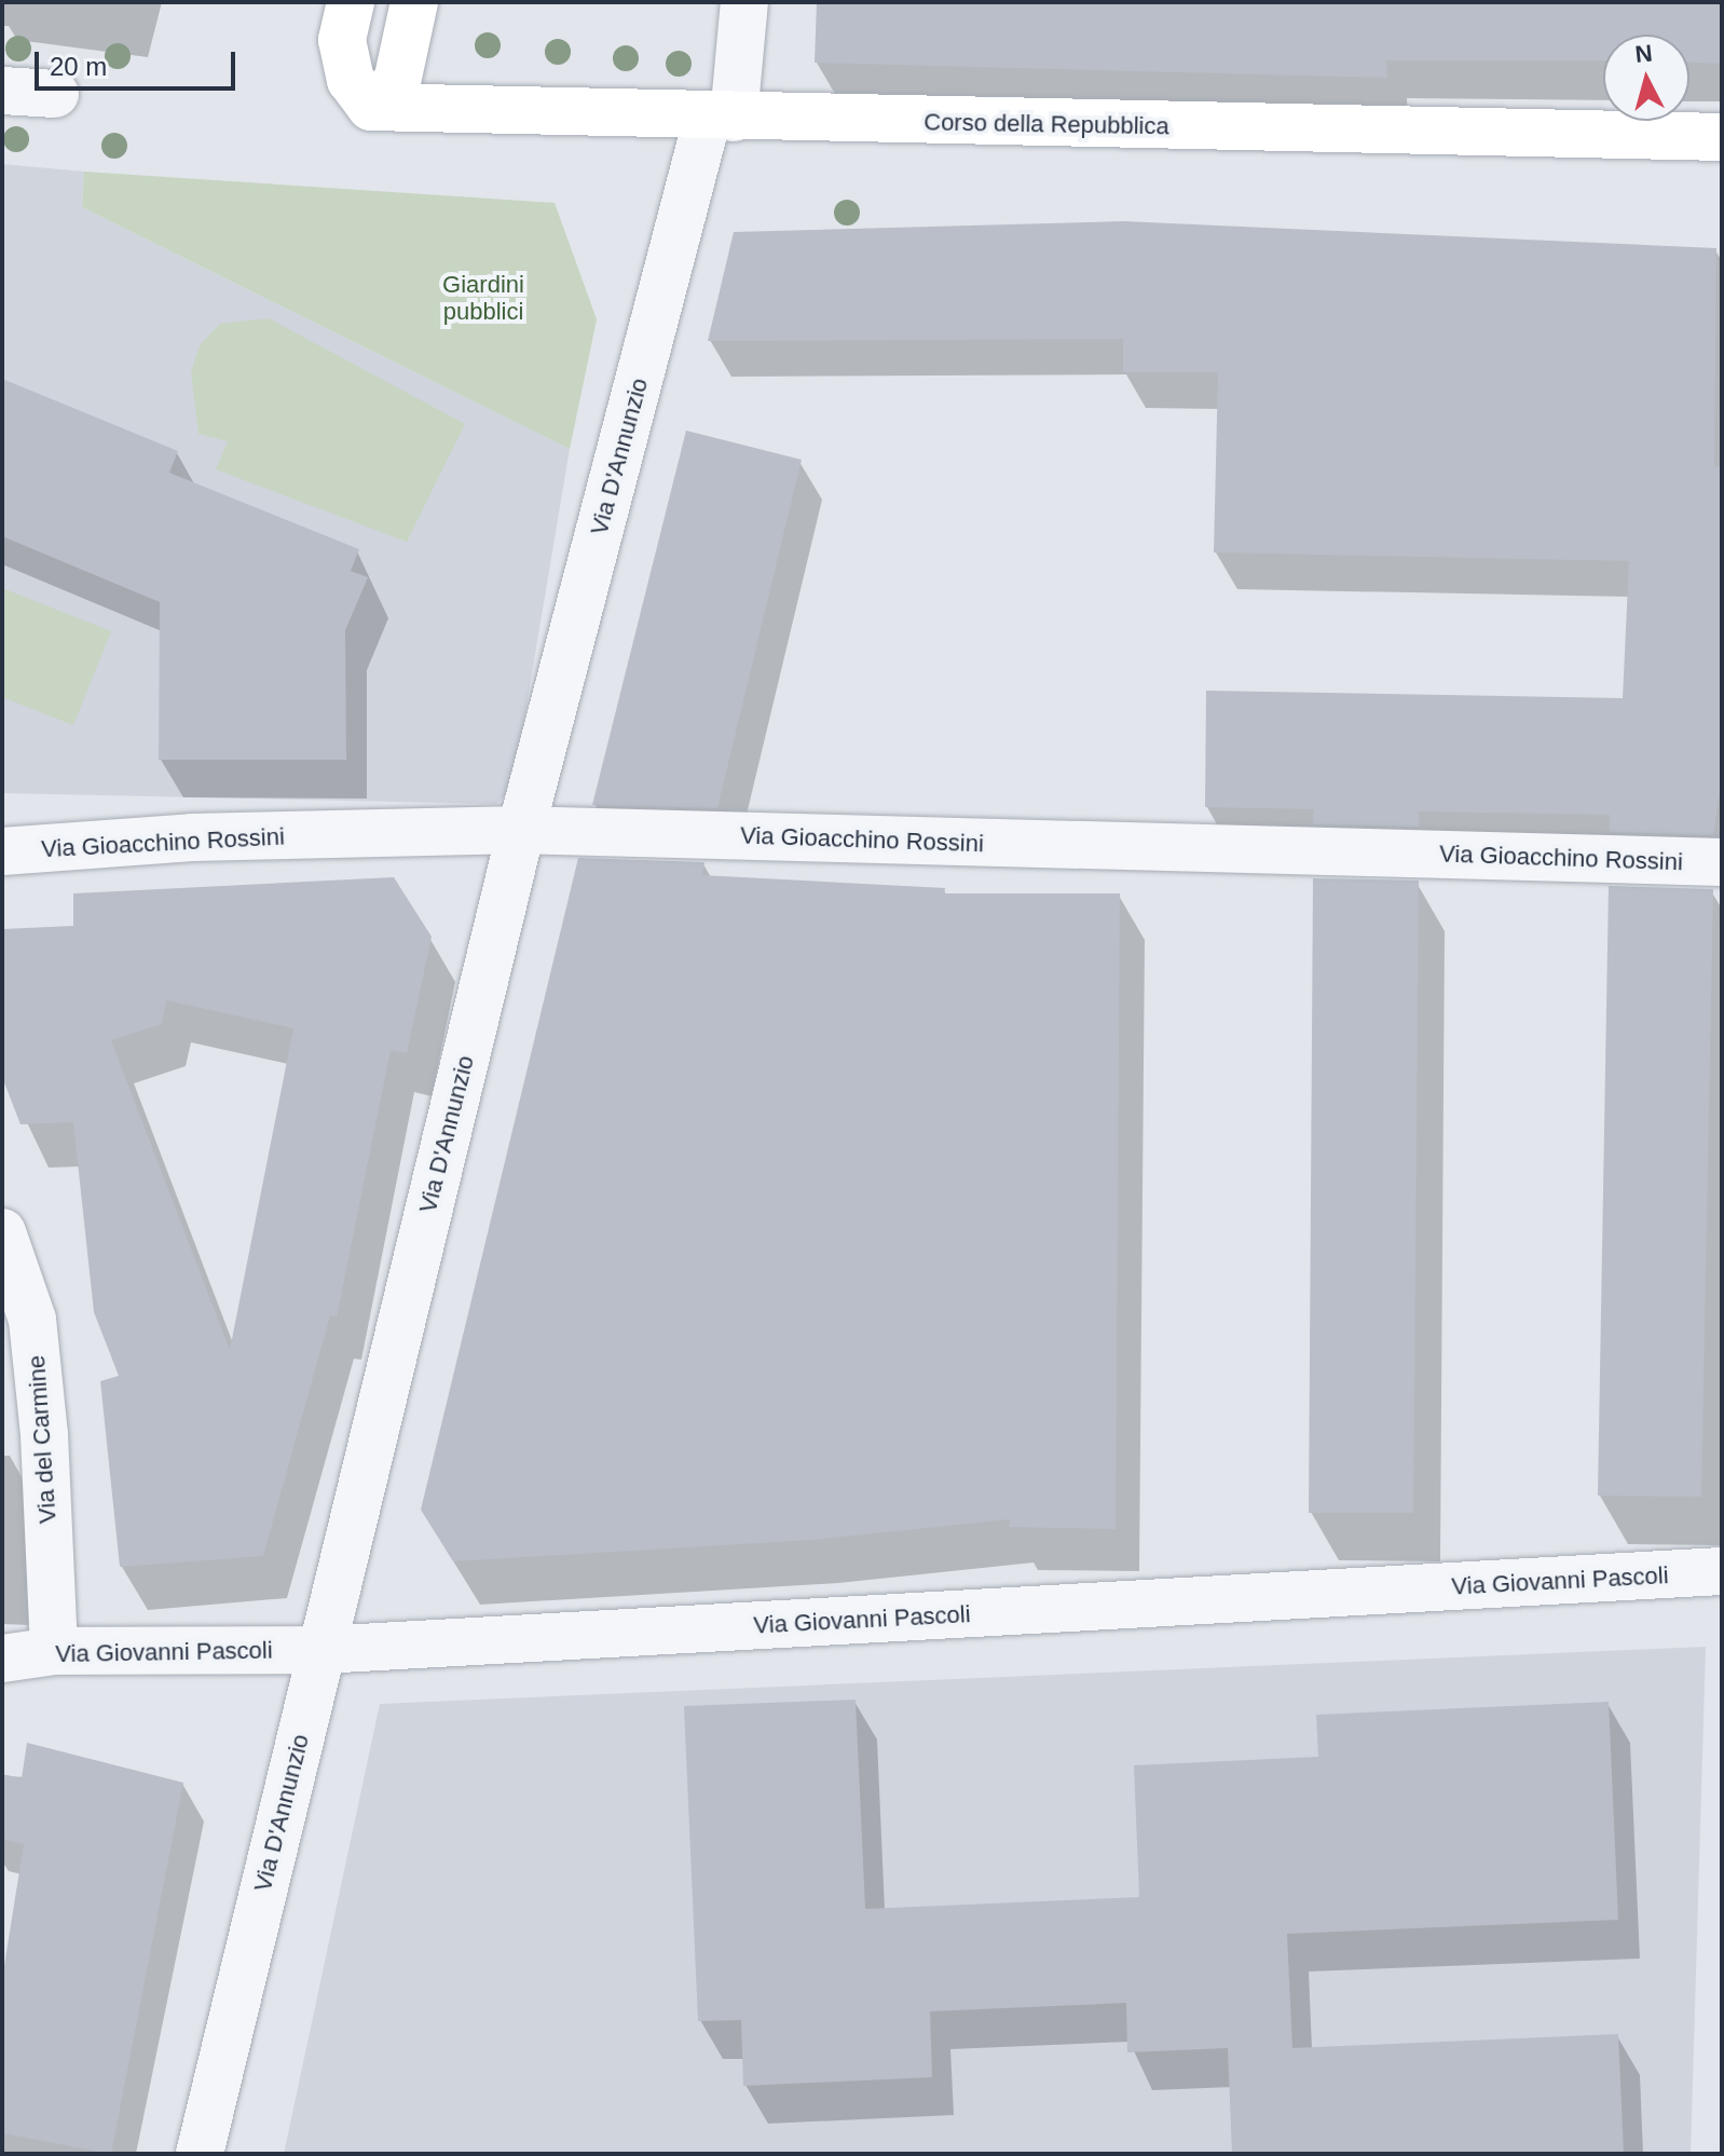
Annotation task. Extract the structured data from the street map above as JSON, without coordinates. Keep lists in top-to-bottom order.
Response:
{
  "streets": {
    "main road": ["Corso della Repubblica"],
    "street": [
      "Via D'Annunzio",
      "Via Gioacchino Rossini",
      "Via del Carmine",
      "Via Giovanni Pascoli"
    ]
  },
  "crossings": [
    ["Corso della Repubblica", "Via D'Annunzio"],
    ["Via D'Annunzio", "Via Gioacchino Rossini"],
    ["Via D'Annunzio", "Via Giovanni Pascoli"],
    ["Via del Carmine", "Via Giovanni Pascoli"]
  ],
  "parks": ["Giardini pubblici"],
  "scale_bar": "20 m",
  "north": "top"
}
